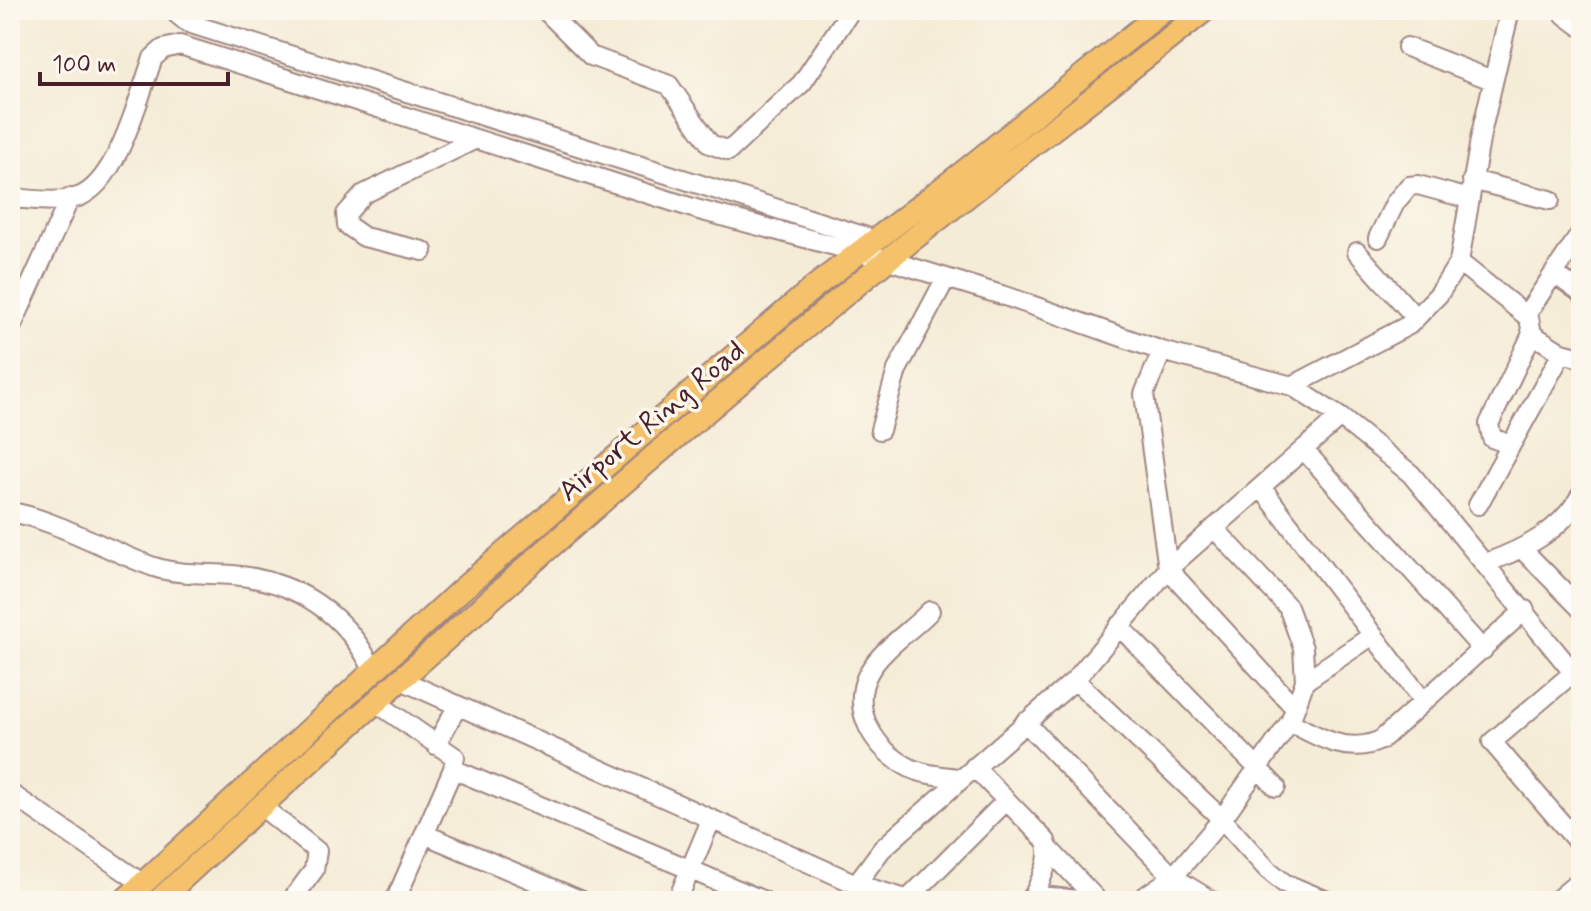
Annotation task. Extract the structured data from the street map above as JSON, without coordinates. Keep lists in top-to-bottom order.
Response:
{
  "streets": {
    "main road": ["Airport Ring Road"]
  },
  "scale_bar": "100 m"
}
